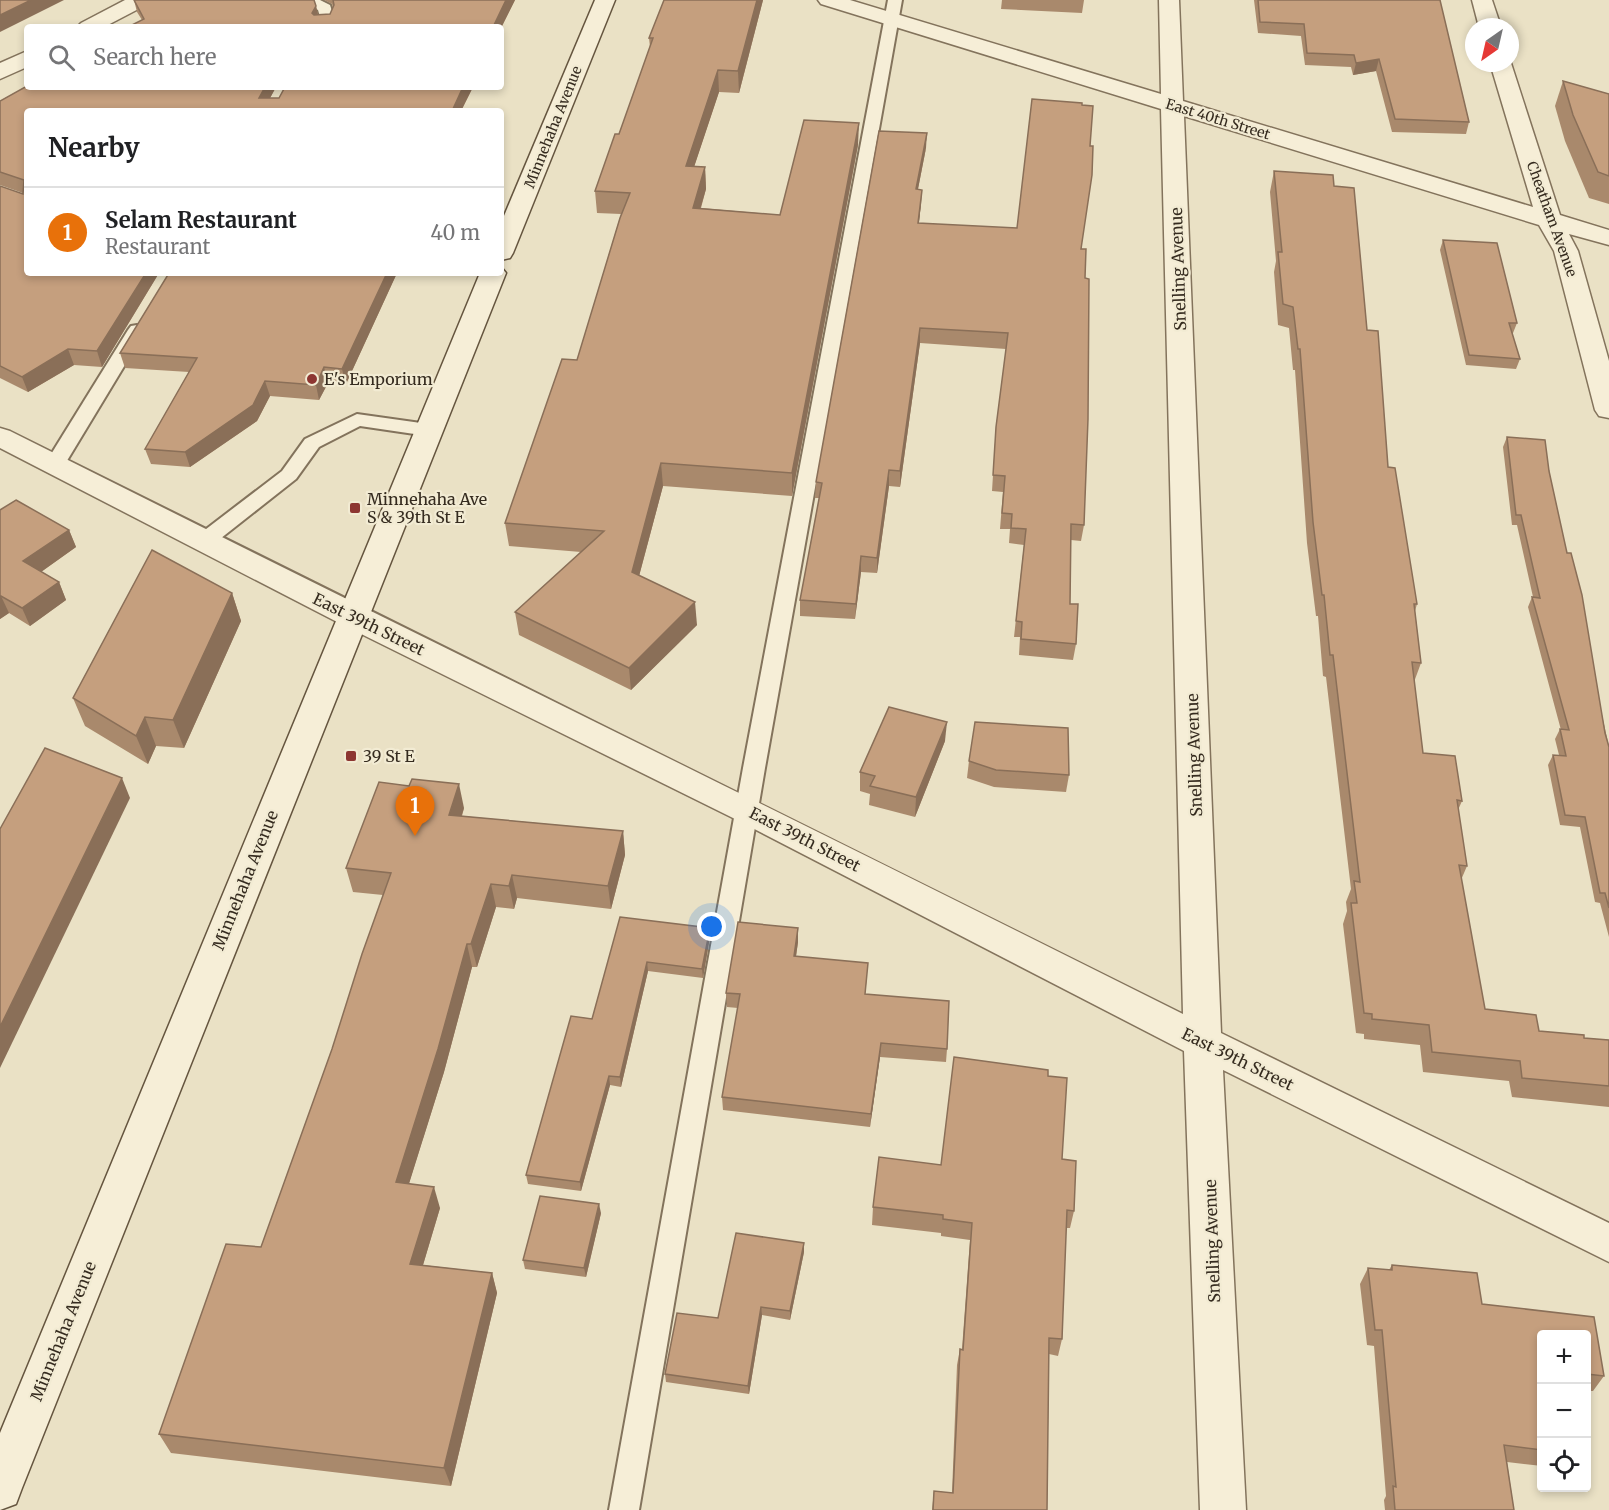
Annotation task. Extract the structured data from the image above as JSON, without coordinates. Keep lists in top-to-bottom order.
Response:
{
  "streets": {
    "street": [
      "East 40th Street",
      "Minnehaha Avenue",
      "Cheatham Avenue",
      "Snelling Avenue",
      "East 39th Street"
    ]
  },
  "crossings": [
    ["East 40th Street", "Cheatham Avenue"],
    ["East 40th Street", "Snelling Avenue"],
    ["Minnehaha Avenue", "East 39th Street"],
    ["Snelling Avenue", "East 39th Street"]
  ],
  "places": {
    "other": ["E's Emporium"],
    "transit": ["Minnehaha Ave S & 39th St E", "39 St E"]
  },
  "north": "bottom left",
  "page": {
    "search": "Search here",
    "heading": "Nearby",
    "list": [
      {
        "mark": "1",
        "name": "Selam Restaurant",
        "note": "Restaurant",
        "value": "40 m"
      }
    ],
    "pins": "1",
    "map_buttons": ["+", "−"]
  }
}
